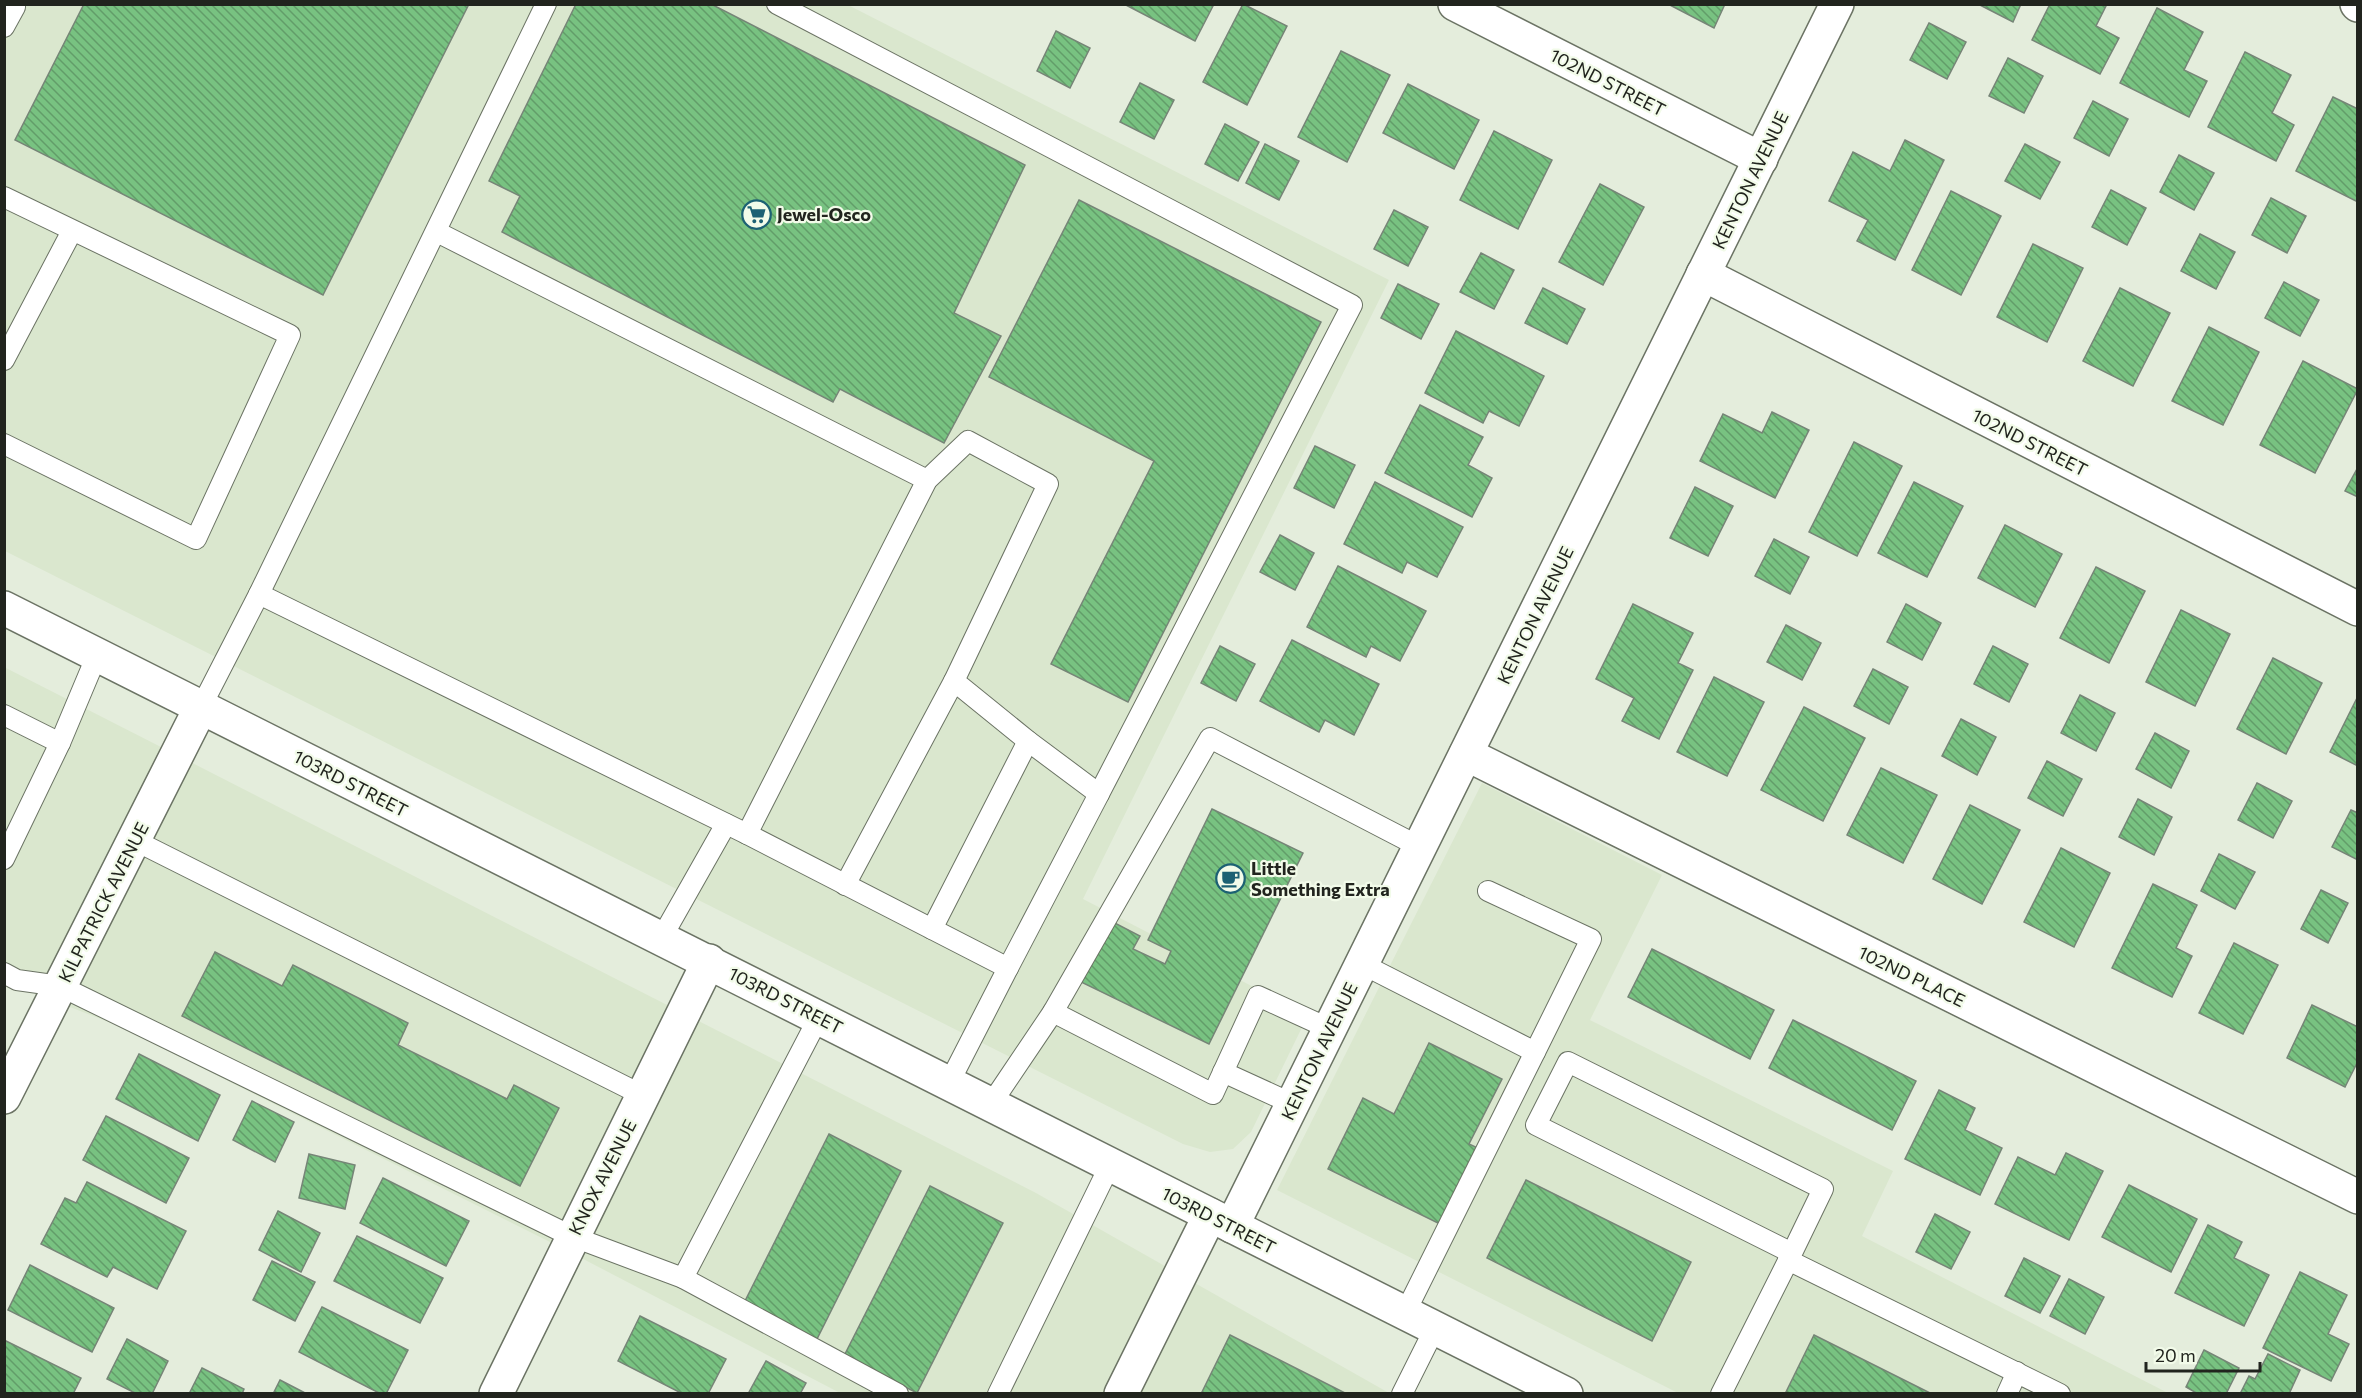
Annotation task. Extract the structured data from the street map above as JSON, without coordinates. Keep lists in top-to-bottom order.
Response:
{
  "streets": {
    "street": [
      "102ND STREET",
      "KENTON AVENUE",
      "103RD STREET",
      "KILPATRICK AVENUE",
      "102ND PLACE",
      "KNOX AVENUE"
    ]
  },
  "crossings": [
    ["102ND STREET", "KENTON AVENUE"],
    ["KENTON AVENUE", "103RD STREET"],
    ["KENTON AVENUE", "102ND PLACE"],
    ["103RD STREET", "KILPATRICK AVENUE"],
    ["103RD STREET", "KNOX AVENUE"]
  ],
  "places": {
    "supermarket": ["Jewel-Osco"],
    "cafe": ["Little Something Extra"]
  },
  "scale_bar": "20 m"
}
